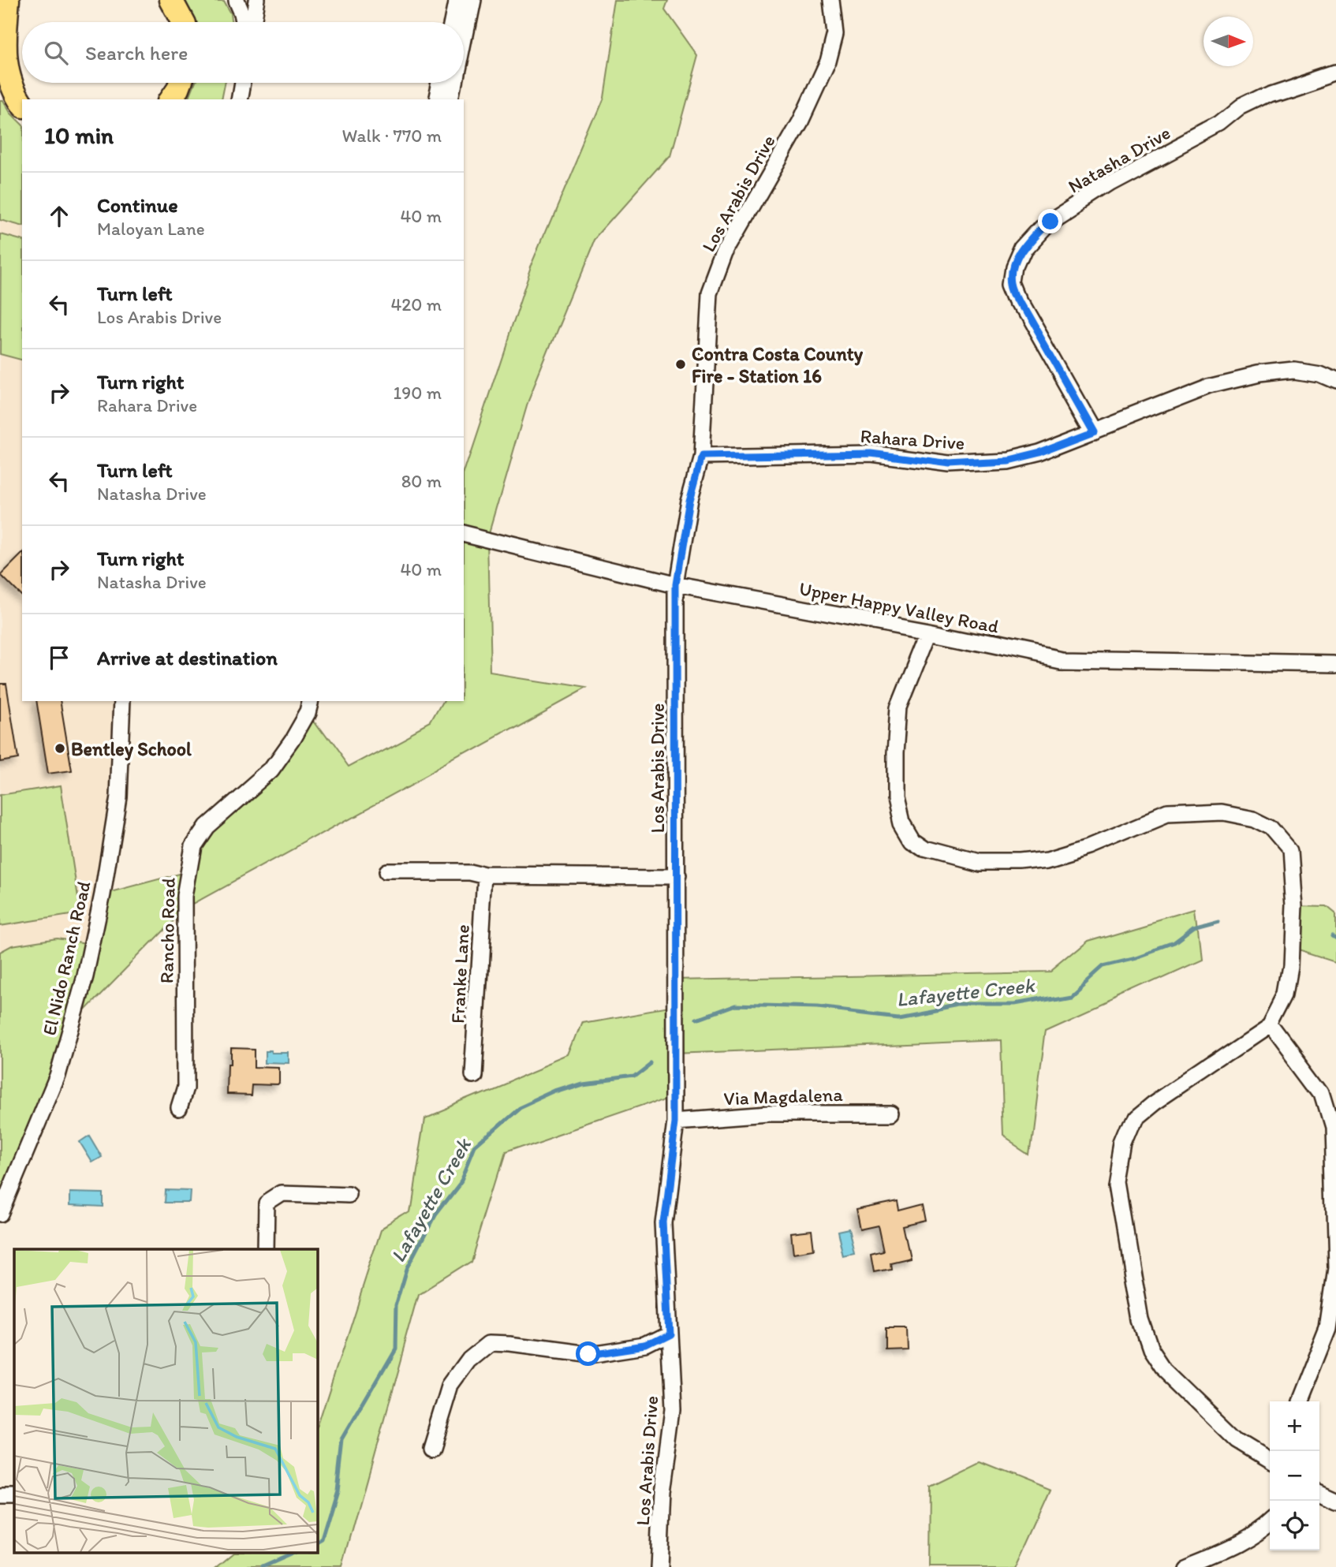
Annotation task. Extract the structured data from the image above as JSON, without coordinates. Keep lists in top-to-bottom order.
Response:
{
  "streets": {
    "street": [
      "Natasha Drive",
      "Los Arabis Drive",
      "Rahara Drive",
      "Upper Happy Valley Road",
      "Rancho Road",
      "El Nido Ranch Road",
      "Franke Lane",
      "Via Magdalena"
    ]
  },
  "crossings": [
    ["Natasha Drive", "Rahara Drive"],
    ["Los Arabis Drive", "Rahara Drive"],
    ["Los Arabis Drive", "Upper Happy Valley Road"],
    ["Los Arabis Drive", "Via Magdalena"]
  ],
  "water": ["Lafayette Creek"],
  "places": ["Contra Costa County Fire - Station 16", "Bentley School"],
  "north": "right",
  "page": {
    "search": "Search here",
    "heading": ["10 min", "Walk · 770 m"],
    "list": [
      ["Continue", "Maloyan Lane", "40 m"],
      ["Turn left", "Los Arabis Drive", "420 m"],
      ["Turn right", "Rahara Drive", "190 m"],
      ["Turn left", "Natasha Drive", "80 m"],
      ["Turn right", "Natasha Drive", "40 m"],
      "Arrive at destination"
    ],
    "map_buttons": ["+", "−"]
  }
}
